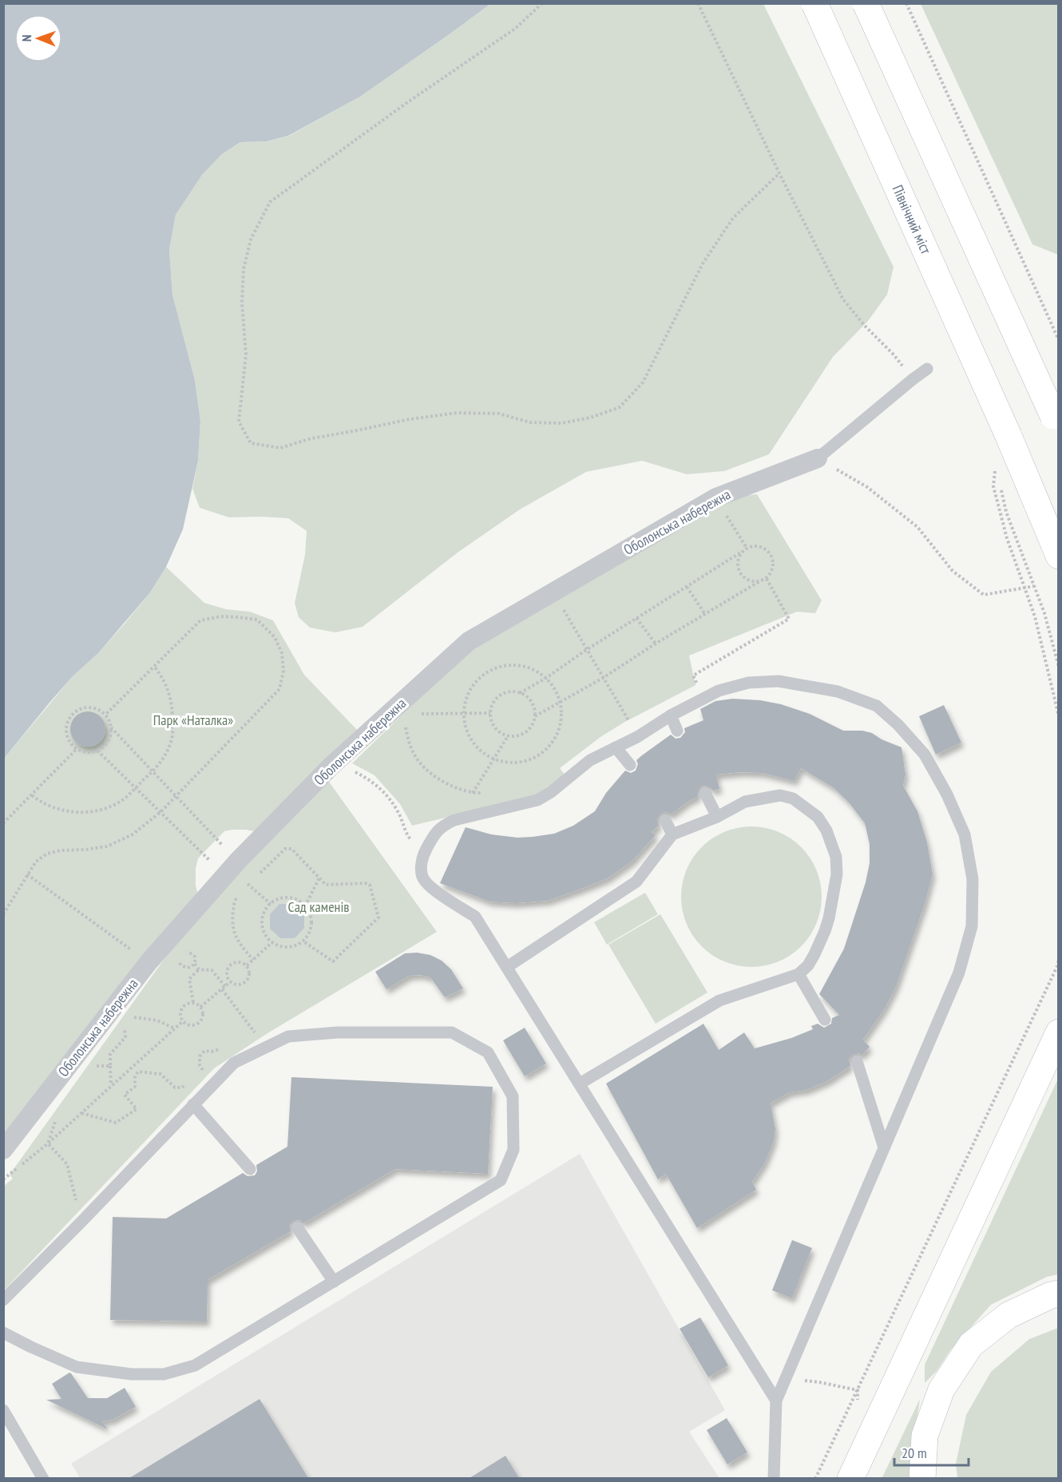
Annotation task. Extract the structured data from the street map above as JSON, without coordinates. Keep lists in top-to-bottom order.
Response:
{
  "streets": {
    "main road": ["Північний міст"],
    "street": ["Оболонська набережна"]
  },
  "parks": ["Парк «Наталка»", "Сад каменів"],
  "scale_bar": "20 m",
  "north": "left"
}
